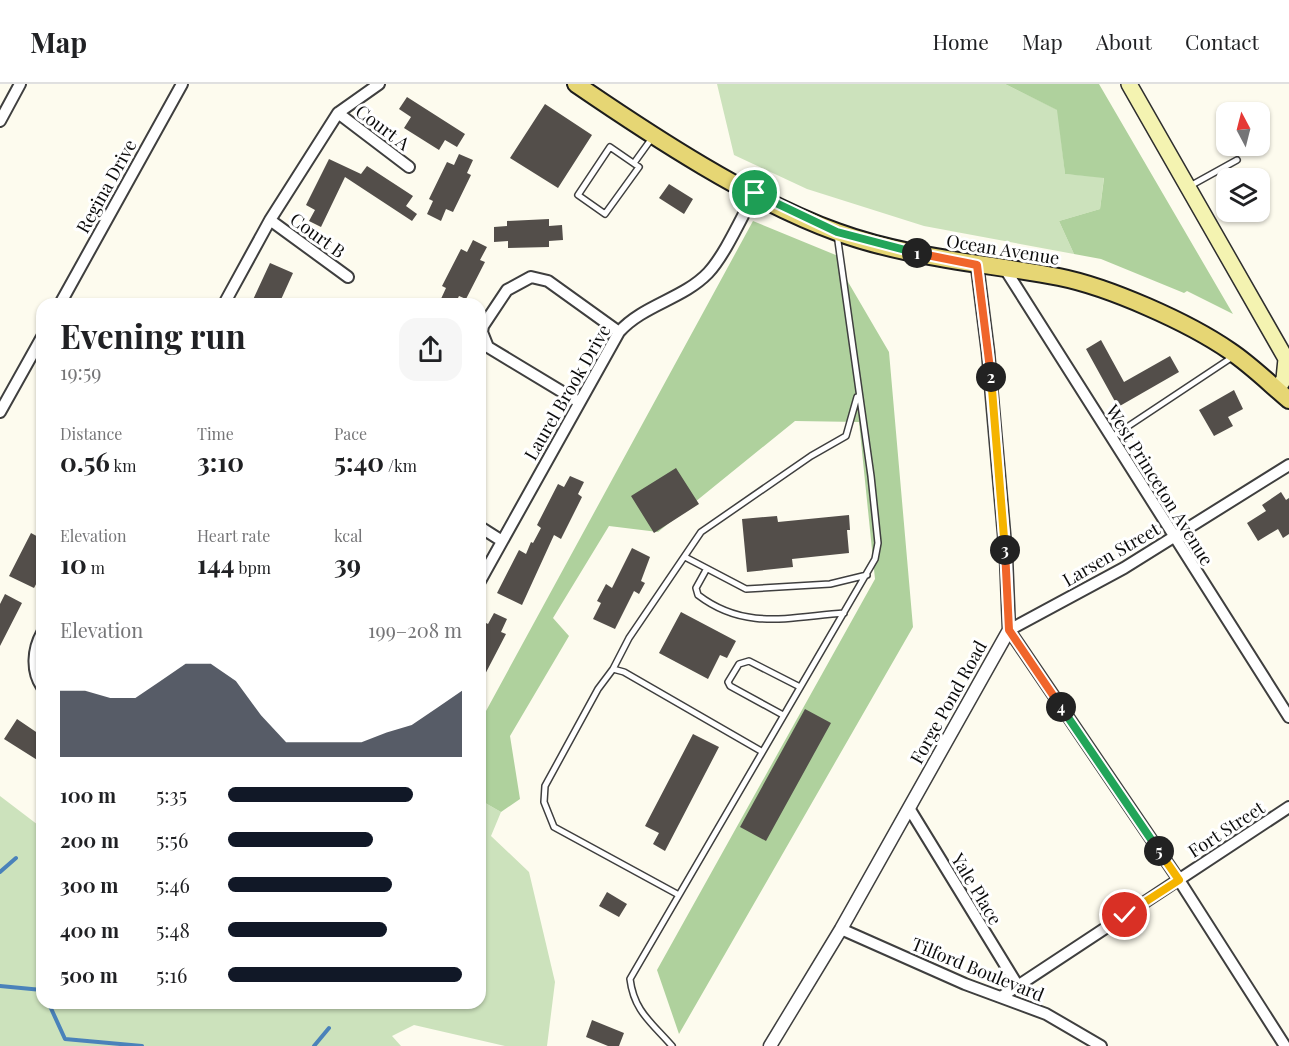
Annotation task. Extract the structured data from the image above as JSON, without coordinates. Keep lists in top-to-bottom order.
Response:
{
  "streets": {
    "main road": ["Ocean Avenue"],
    "street": [
      "Court A",
      "Regina Drive",
      "Court B",
      "Laurel Brook Drive",
      "West Princeton Avenue",
      "Larsen Street",
      "Forge Pond Road",
      "Fort Street",
      "Yale Place",
      "Tilford Boulevard"
    ]
  },
  "crossings": [
    ["Ocean Avenue", "Laurel Brook Drive"],
    ["Ocean Avenue", "West Princeton Avenue"],
    ["Ocean Avenue", "Forge Pond Road"],
    ["West Princeton Avenue", "Larsen Street"],
    ["Larsen Street", "Forge Pond Road"],
    ["Forge Pond Road", "Yale Place"],
    ["Forge Pond Road", "Tilford Boulevard"],
    ["Fort Street", "Yale Place"],
    ["Fort Street", "Tilford Boulevard"]
  ],
  "north": "top",
  "page": {
    "header": "Map",
    "nav": [
      "Home",
      "Map",
      "About",
      "Contact"
    ],
    "pins": [
      "1",
      "2",
      "3",
      "4",
      "5"
    ],
    "heading": ["Evening run", "19:59"],
    "stats": [
      ["Distance", "0.56 km"],
      ["Time", "3:10"],
      ["Pace", "5:40 /km"],
      ["Elevation", "10 m"],
      ["Heart rate", "144 bpm"],
      ["kcal", "39"]
    ],
    "chart": ["Elevation", "199–208 m"],
    "list": [
      {
        "name": "100 m",
        "note": "5:35"
      },
      {
        "name": "200 m",
        "note": "5:56"
      },
      {
        "name": "300 m",
        "note": "5:46"
      },
      {
        "name": "400 m",
        "note": "5:48"
      },
      {
        "name": "500 m",
        "note": "5:16"
      }
    ]
  }
}
